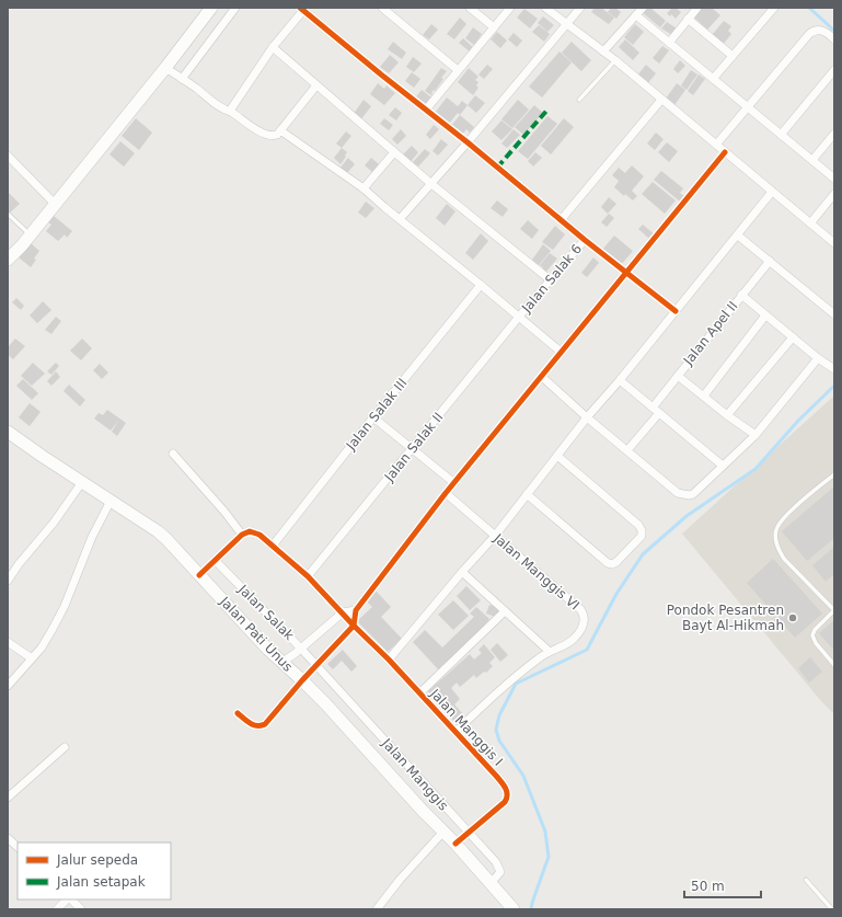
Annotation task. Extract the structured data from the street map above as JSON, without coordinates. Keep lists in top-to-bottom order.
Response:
{
  "streets": {
    "main road": ["Jalan Pati Unus"],
    "street": [
      "Jalan Salak 6",
      "Jalan Apel II",
      "Jalan Salak III",
      "Jalan Salak II",
      "Jalan Manggis VI",
      "Jalan Salak",
      "Jalan Manggis I",
      "Jalan Manggis"
    ]
  },
  "crossings": [
    ["Jalan Salak 6", "Jalan Salak II"],
    ["Jalan Salak III", "Jalan Manggis I"],
    ["Jalan Salak II", "Jalan Manggis I"],
    ["Jalan Salak", "Jalan Pati Unus"],
    ["Jalan Salak", "Jalan Manggis"],
    ["Jalan Pati Unus", "Jalan Manggis I"],
    ["Jalan Pati Unus", "Jalan Manggis"],
    ["Jalan Manggis I", "Jalan Manggis"]
  ],
  "places": ["Pondok Pesantren Bayt Al-Hikmah"],
  "legend": ["Jalur sepeda", "Jalan setapak"],
  "scale_bar": "50 m"
}
